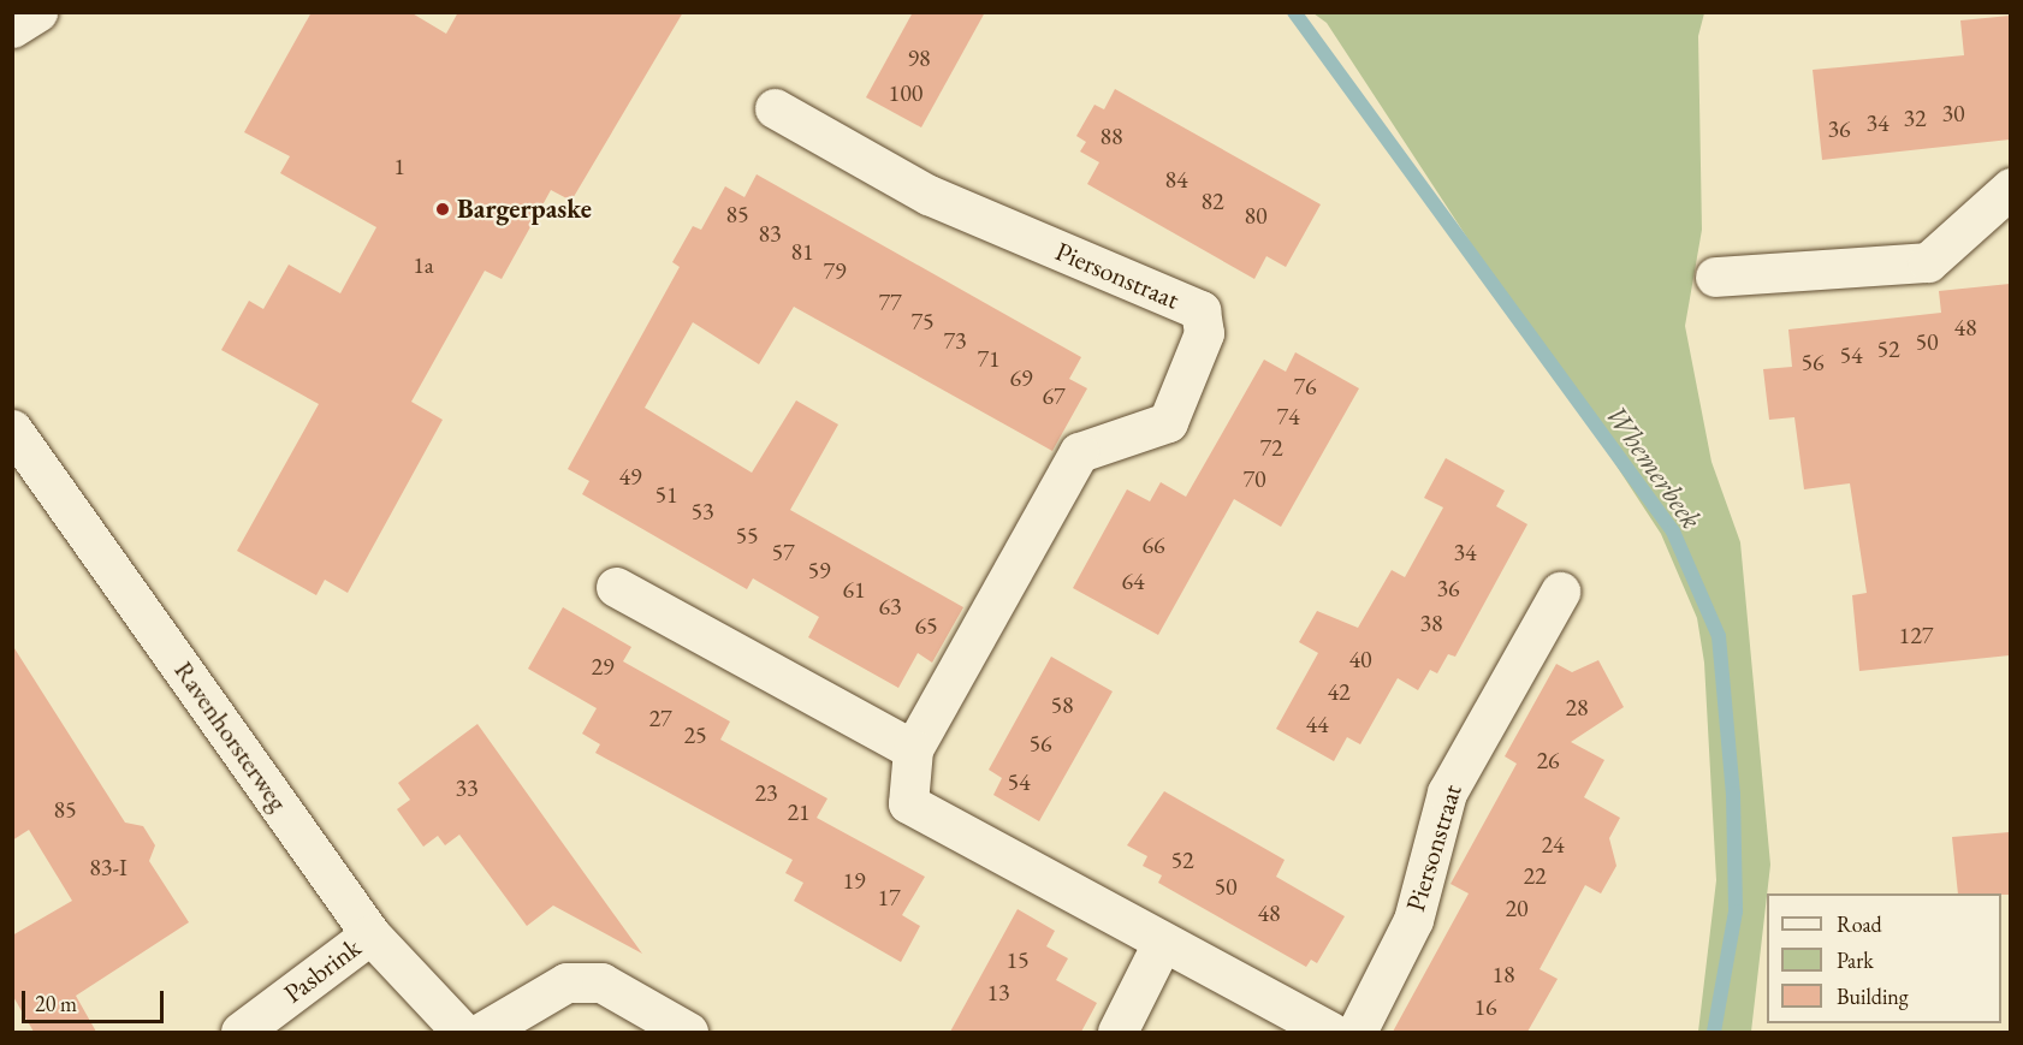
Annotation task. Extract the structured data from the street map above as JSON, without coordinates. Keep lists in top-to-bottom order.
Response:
{
  "streets": {
    "street": ["Piersonstraat", "Ravenhorsterweg", "Pasbrink"]
  },
  "crossings": [
    ["Ravenhorsterweg", "Pasbrink"]
  ],
  "water": ["Whemerbeek"],
  "places": ["Bargerpaske"],
  "house_numbers": [
    "98",
    "100",
    "30",
    "32",
    "34",
    "36",
    "88",
    "1",
    "84",
    "82",
    "85",
    "80",
    "83",
    "81",
    "1a",
    "79",
    "77",
    "75",
    "48",
    "73",
    "50",
    "52",
    "54",
    "71",
    "56",
    "69",
    "76",
    "67",
    "74",
    "72",
    "49",
    "70",
    "51",
    "53",
    "55",
    "66",
    "57",
    "34",
    "59",
    "64",
    "36",
    "61",
    "63",
    "38",
    "65",
    "127",
    "40",
    "29",
    "42",
    "58",
    "28",
    "27",
    "44",
    "25",
    "56",
    "26",
    "54",
    "33",
    "23",
    "85",
    "21",
    "24",
    "52",
    "83-I",
    "22",
    "19",
    "50",
    "17",
    "20",
    "48",
    "15",
    "18",
    "13",
    "16"
  ],
  "legend": ["Road", "Park", "Building"],
  "scale_bar": "20 m"
}
